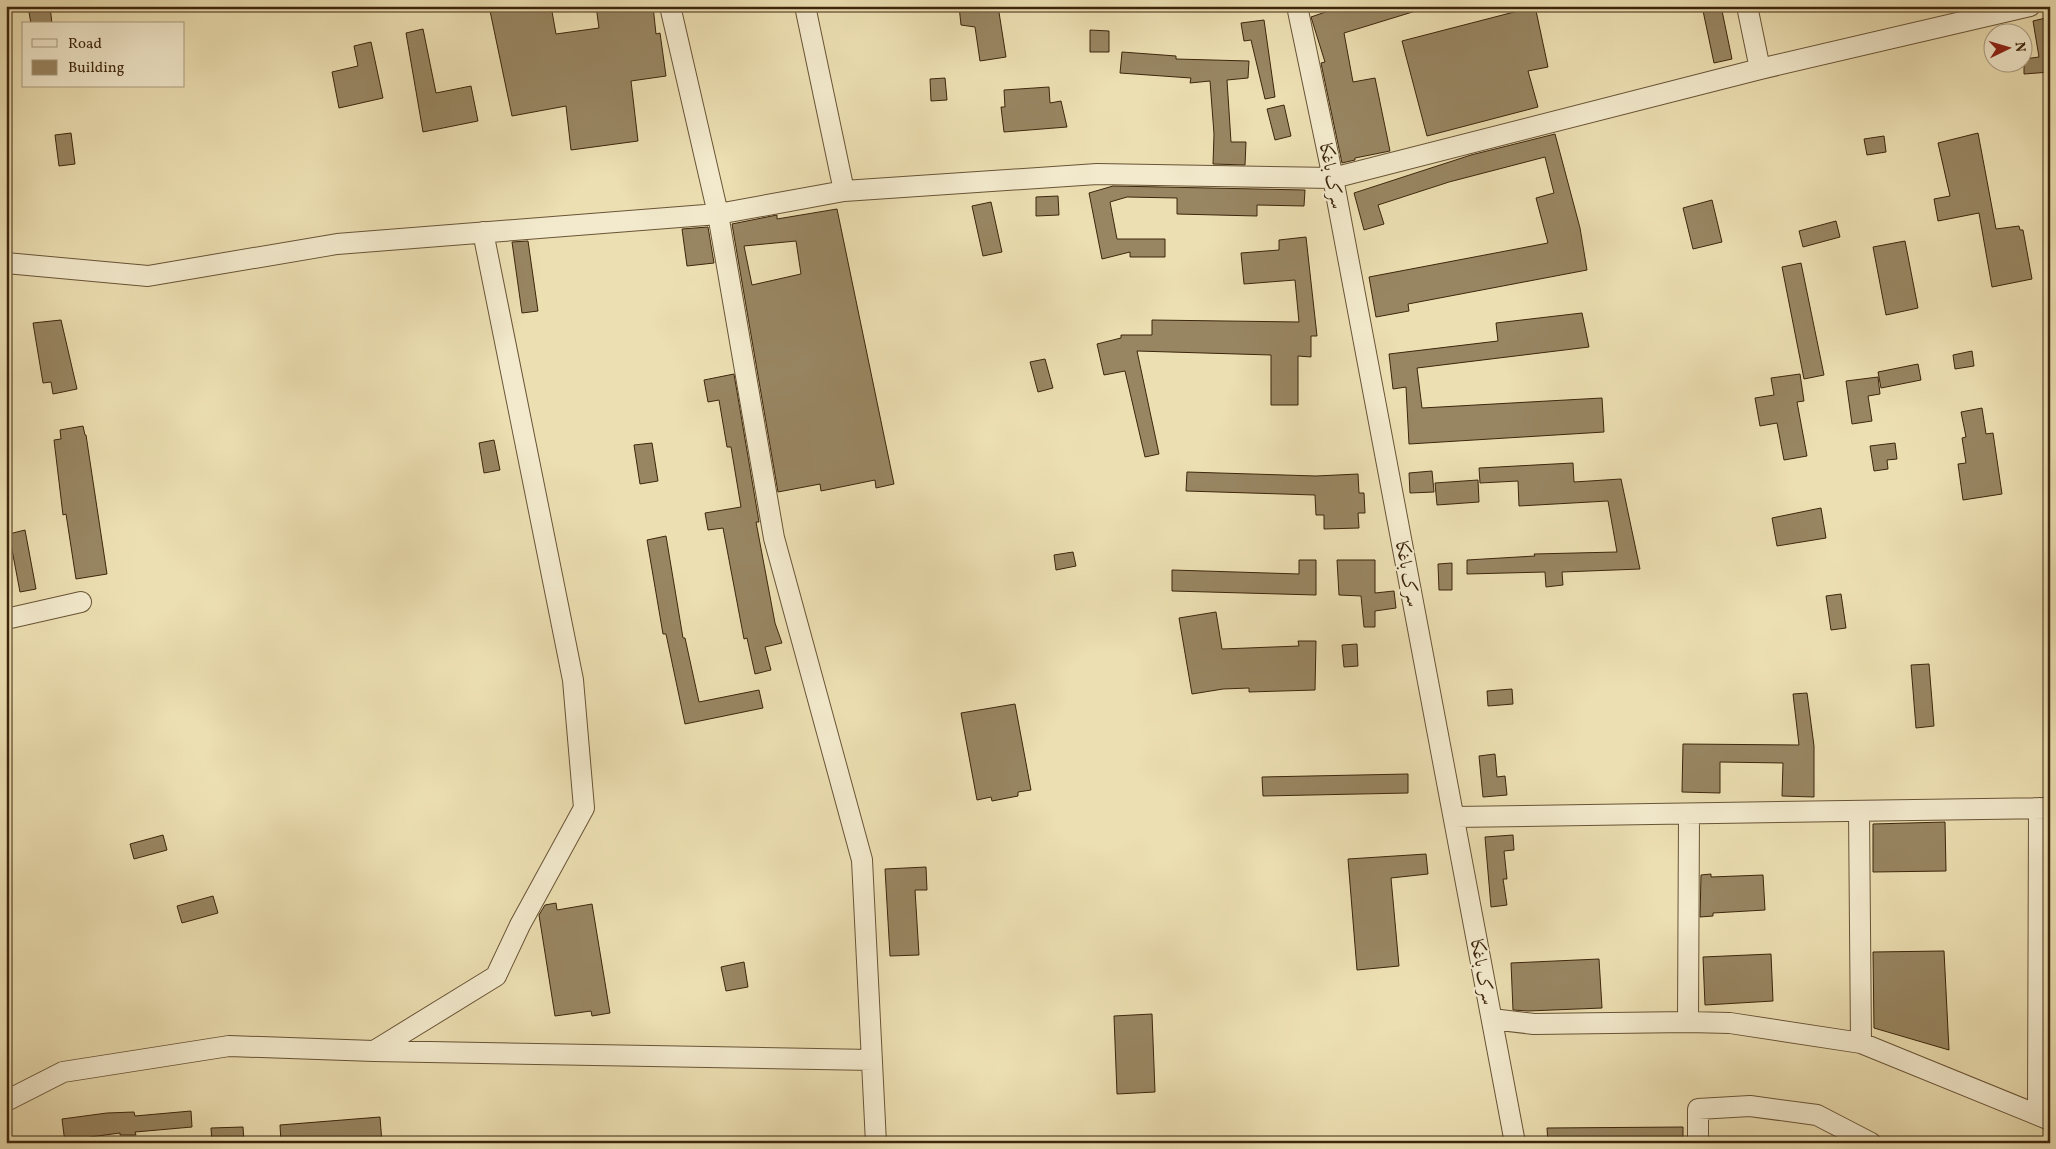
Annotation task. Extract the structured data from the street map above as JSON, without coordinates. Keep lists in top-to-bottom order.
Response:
{
  "streets": {
    "street": ["سرک باغکا"]
  },
  "legend": ["Road", "Building"],
  "north": "right"
}
